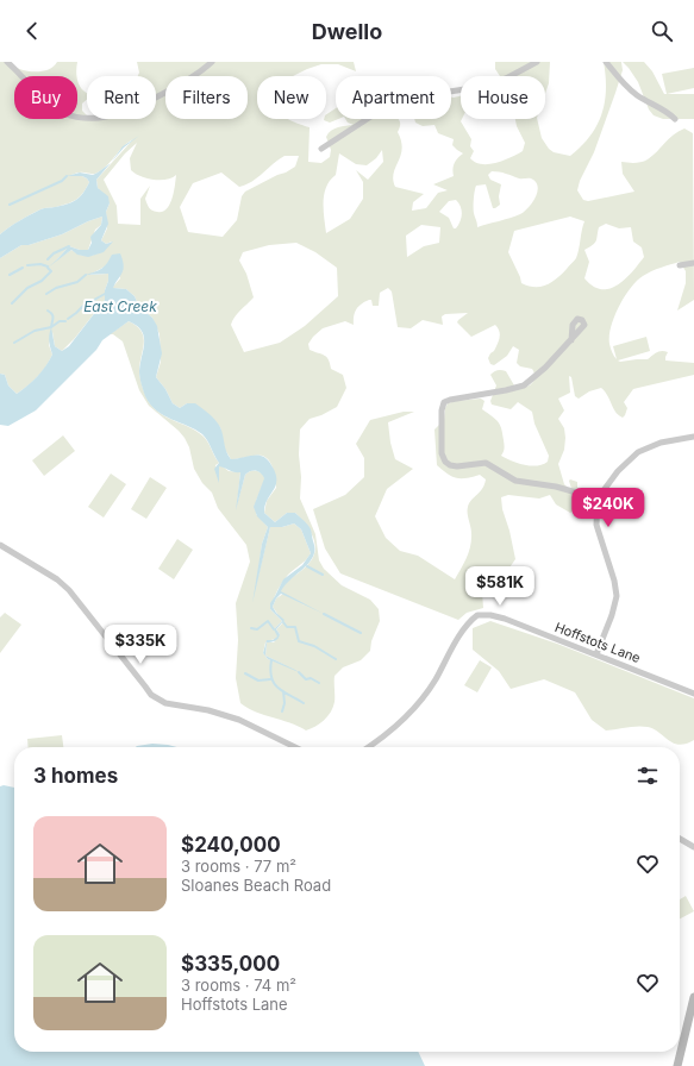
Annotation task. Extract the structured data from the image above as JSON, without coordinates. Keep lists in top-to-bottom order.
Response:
{
  "streets": {
    "street": ["Hoffstots Lane"]
  },
  "water": ["East Creek"],
  "page": {
    "header": "Dwello",
    "chip": [
      "Buy",
      "Rent",
      "Filters",
      "New",
      "Apartment",
      "House"
    ],
    "price": ["$240K", "$581K", "$335K"],
    "heading": "3 homes",
    "list": [
      {
        "name": "$240,000",
        "note": "3 rooms · 77 m² · Sloanes Beach Road"
      },
      {
        "name": "$335,000",
        "note": "3 rooms · 74 m² · Hoffstots Lane"
      }
    ]
  }
}
